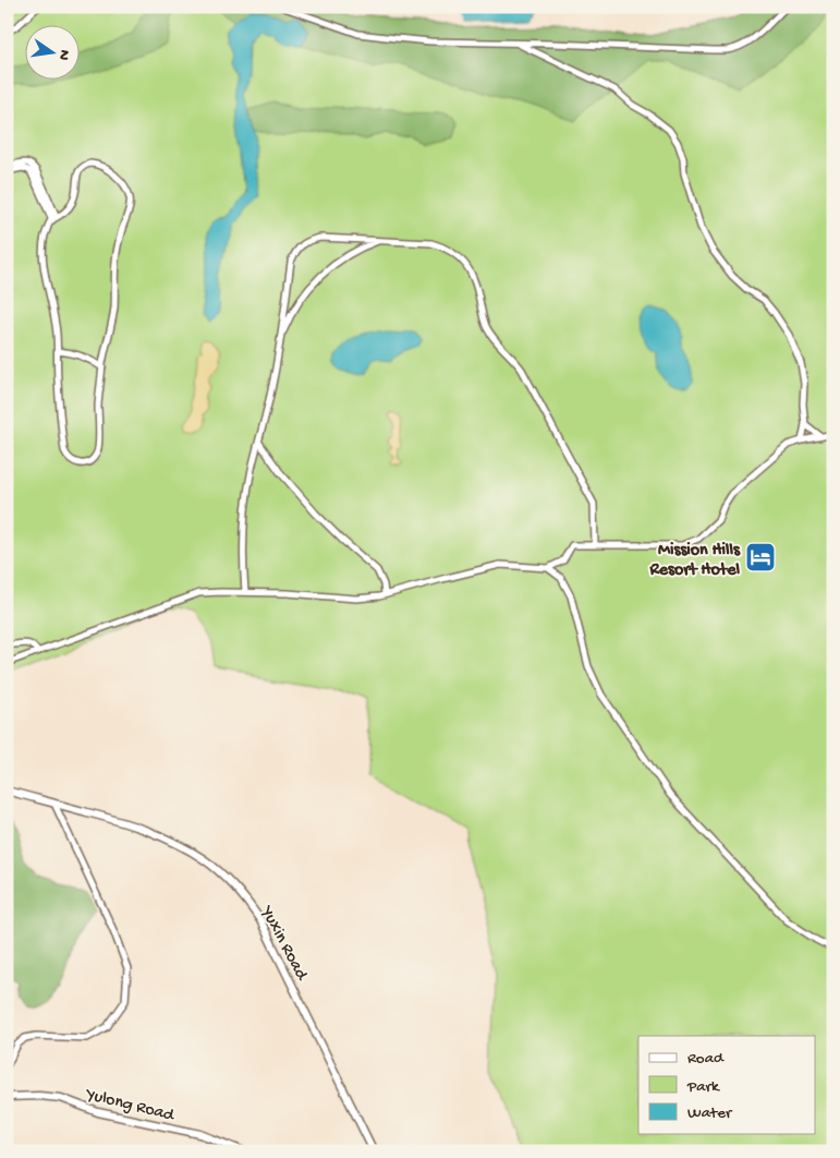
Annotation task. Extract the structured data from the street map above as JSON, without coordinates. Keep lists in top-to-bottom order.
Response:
{
  "streets": {
    "street": ["Yuxin Road", "Yulong Road"]
  },
  "places": {
    "hotel": ["Mission Hills Resort Hotel"]
  },
  "legend": ["Road", "Park", "Water"],
  "north": "right"
}
